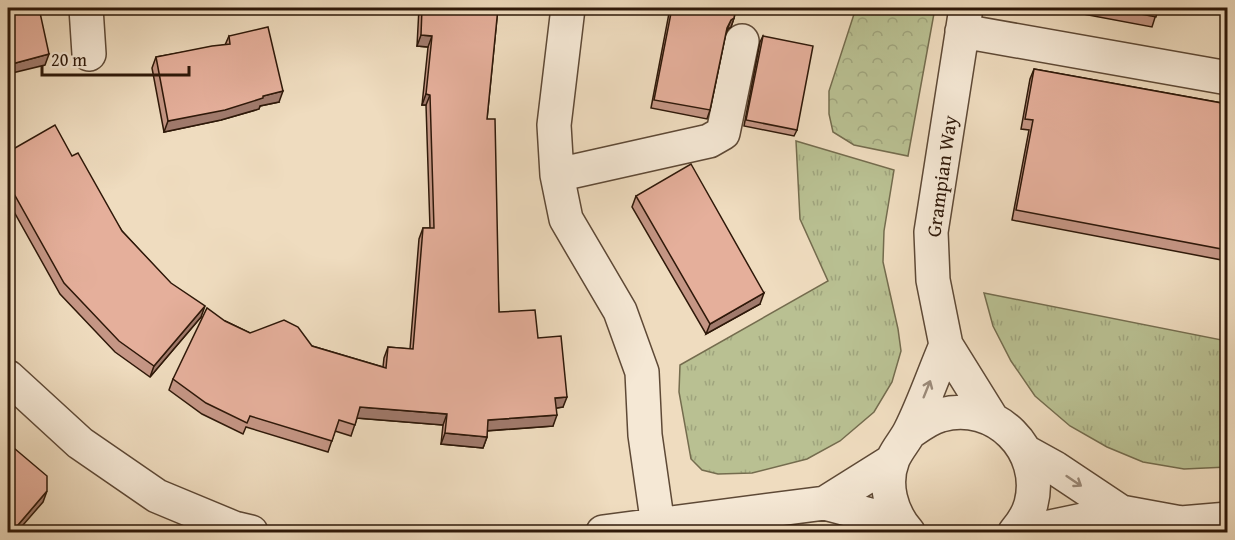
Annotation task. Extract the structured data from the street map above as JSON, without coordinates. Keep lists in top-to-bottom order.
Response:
{
  "streets": {
    "street": ["Grampian Way"]
  },
  "scale_bar": "20 m"
}
